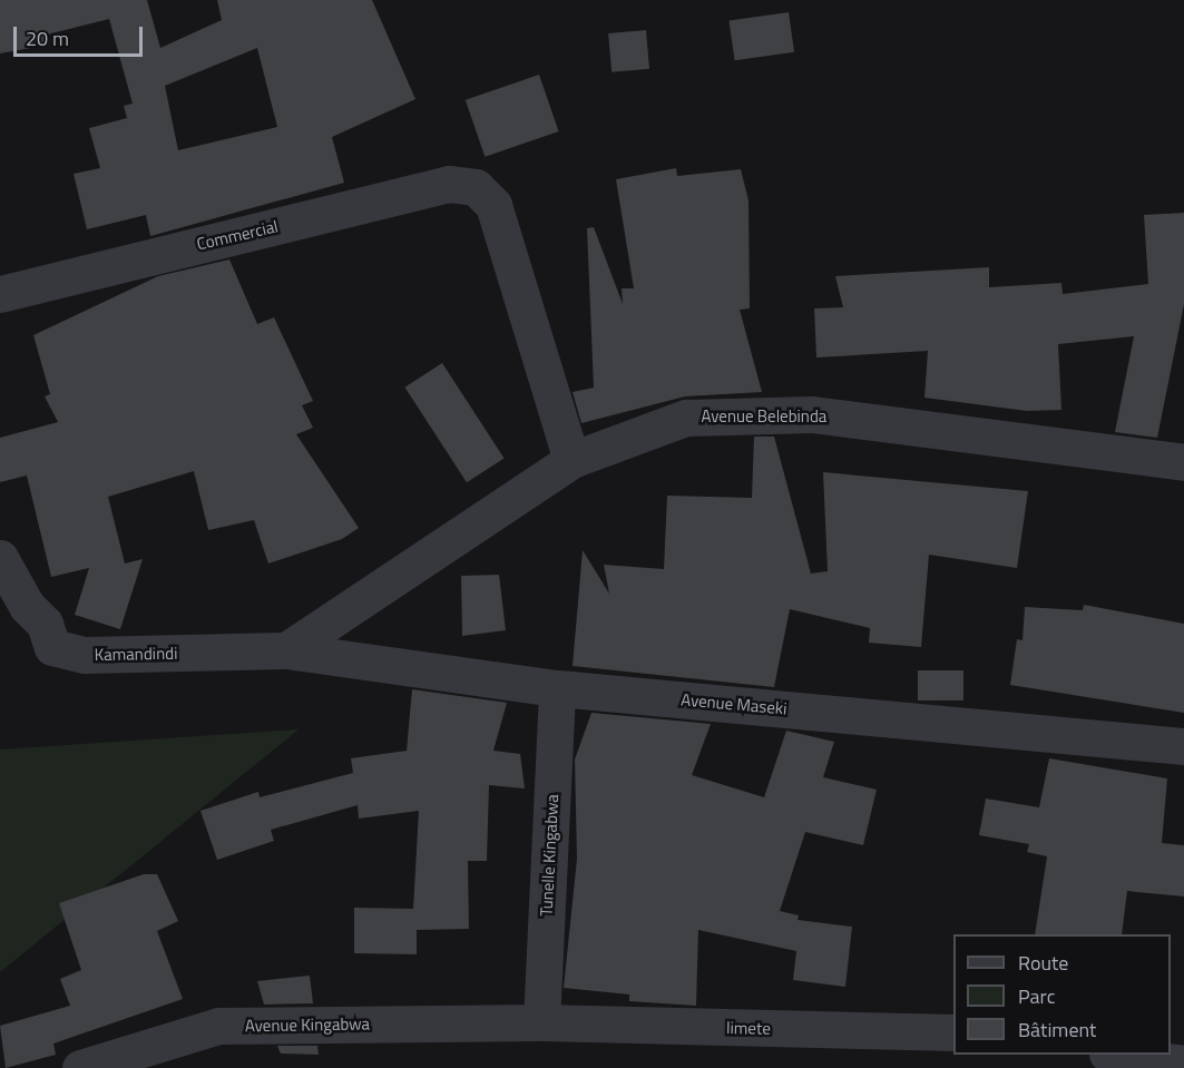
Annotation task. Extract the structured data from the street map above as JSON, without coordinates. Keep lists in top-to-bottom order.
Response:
{
  "streets": {
    "street": [
      "Commercial",
      "Avenue Belebinda",
      "Kamandindi",
      "Avenue Maseki",
      "Tunelle Kingabwa",
      "Avenue Kingabwa",
      "limete"
    ]
  },
  "crossings": [
    ["Commercial", "Avenue Belebinda"],
    ["Avenue Belebinda", "Kamandindi"],
    ["Avenue Belebinda", "Avenue Maseki"],
    ["Kamandindi", "Avenue Maseki"],
    ["Avenue Maseki", "Tunelle Kingabwa"],
    ["Tunelle Kingabwa", "Avenue Kingabwa"],
    ["Tunelle Kingabwa", "limete"],
    ["Avenue Kingabwa", "limete"]
  ],
  "legend": ["Route", "Parc", "Bâtiment"],
  "scale_bar": "20 m"
}
